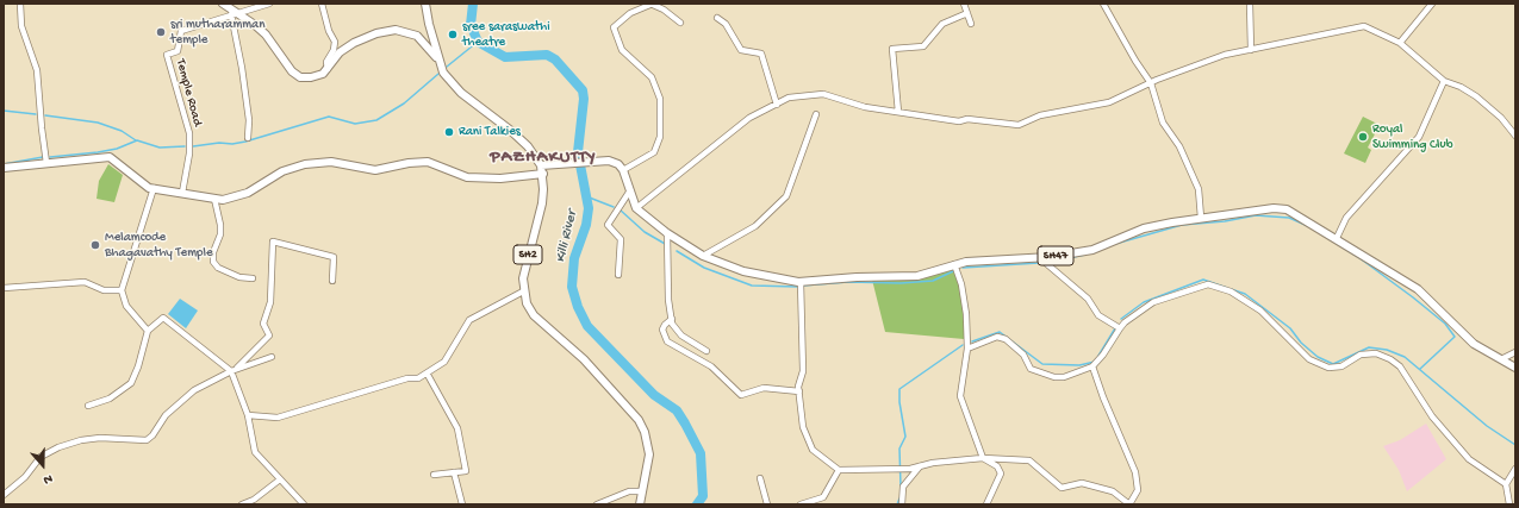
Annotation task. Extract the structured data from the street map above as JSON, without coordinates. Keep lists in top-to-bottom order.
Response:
{
  "streets": {
    "main road": ["SH2", "SH47"],
    "street": ["Temple Road"]
  },
  "districts": ["PAZHAKUTTY"],
  "water": ["Killi River"],
  "places": [
    "sri mutharamman temple",
    "sree saraswathi theatre",
    "Rani Talkies",
    "Royal Swimming Club",
    "Melamcode Bhagavathy Temple"
  ],
  "north": "bottom"
}
